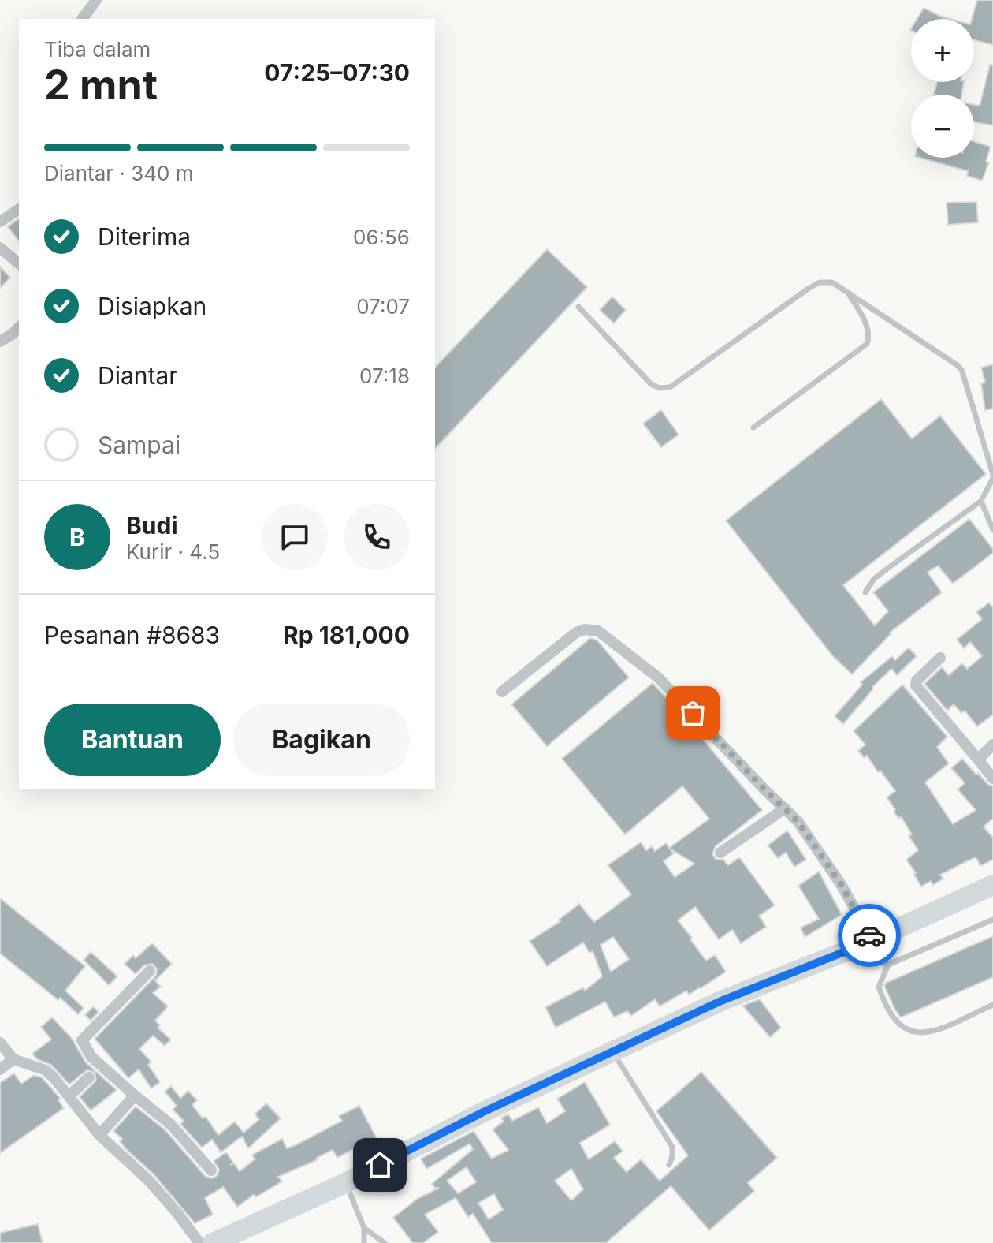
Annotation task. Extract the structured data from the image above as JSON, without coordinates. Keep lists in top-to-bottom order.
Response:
{
  "page": {
    "map_buttons": ["+", "−"],
    "heading": ["2 mnt", "Tiba dalam", "07:25–07:30"],
    "panel": [
      "Budi",
      "Kurir · 4.5",
      "Pesanan #8683",
      "Rp 181,000"
    ],
    "bar": "Diantar · 340 m",
    "list": [
      ["Diterima", "06:56"],
      ["Disiapkan", "07:07"],
      ["Diantar", "07:18"],
      "Sampai"
    ],
    "round": "B",
    "buttons": ["Bantuan", "Bagikan"]
  }
}
